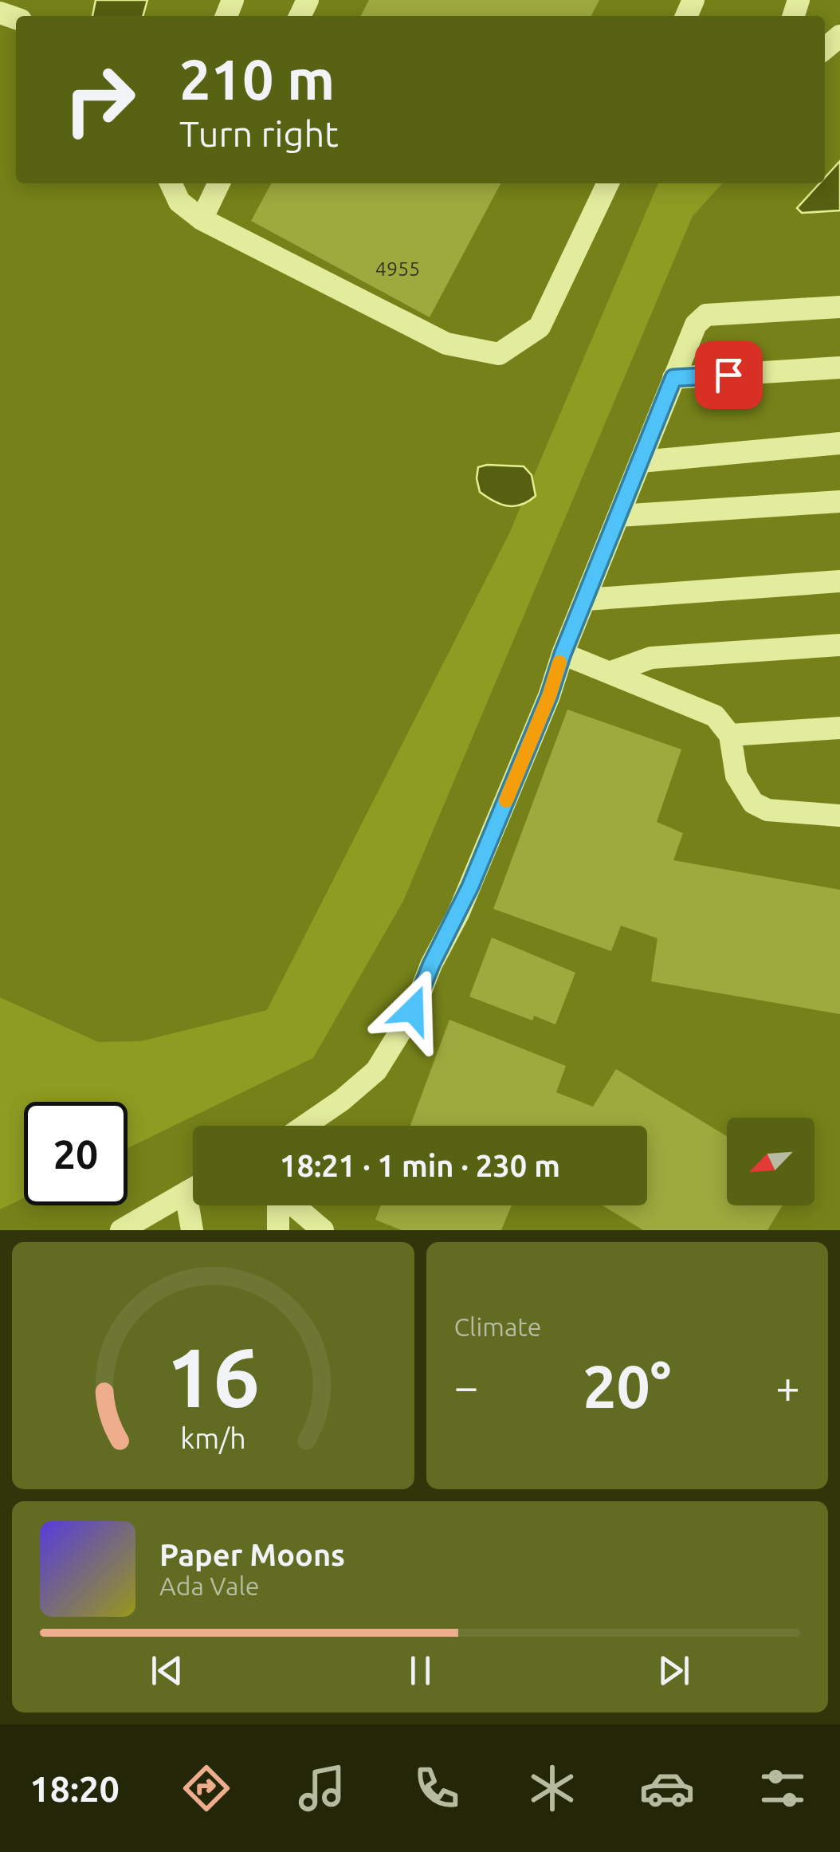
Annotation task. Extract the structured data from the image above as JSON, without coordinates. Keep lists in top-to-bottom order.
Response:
{
  "house_numbers": ["4955"],
  "north": "bottom left",
  "page": {
    "turn": ["210 m", "Turn right"],
    "limit": "20",
    "trip": "18:21 · 1 min · 230 m",
    "tile": "Climate",
    "heat": ["−", "20°", "+"],
    "song": ["Paper Moons", "Ada Vale"],
    "tabs": "18:20",
    "gauge": ["16", "km/h"]
  }
}
